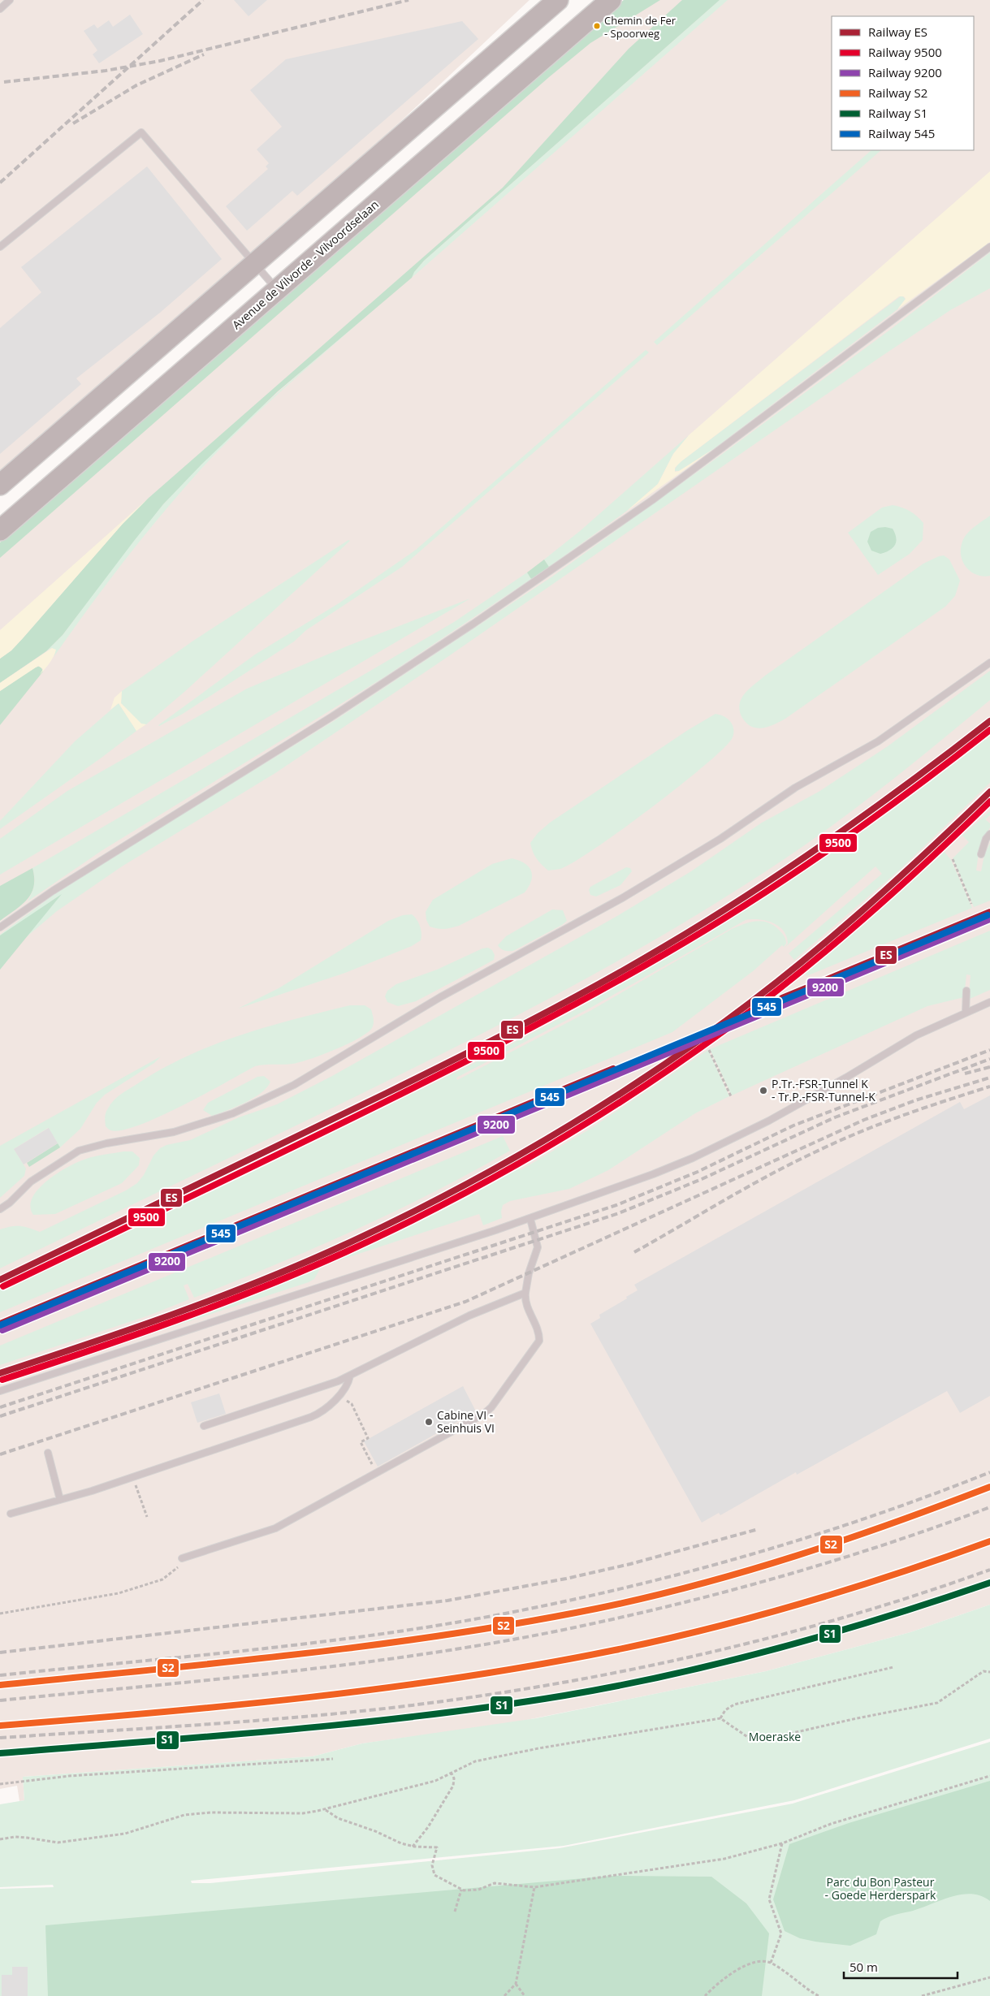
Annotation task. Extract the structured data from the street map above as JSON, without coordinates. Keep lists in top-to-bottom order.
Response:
{
  "streets": {
    "main road": ["Avenue de Vilvorde - Vilvoordselaan"]
  },
  "parks": ["Moeraske", "Parc du Bon Pasteur - Goede Herderspark"],
  "places": ["Chemin de Fer - Spoorweg", "P.Tr.-FSR-Tunnel K - Tr.P.-FSR-Tunnel-K", "Cabine VI - Seinhuis VI"],
  "lines": [
    "rail line ES",
    "rail line 9500",
    "rail line 545",
    "rail line 9200",
    "rail line S2",
    "rail line S1"
  ],
  "legend": [
    "Railway ES",
    "Railway 9500",
    "Railway 9200",
    "Railway S2",
    "Railway S1",
    "Railway 545"
  ],
  "scale_bar": "50 m"
}
